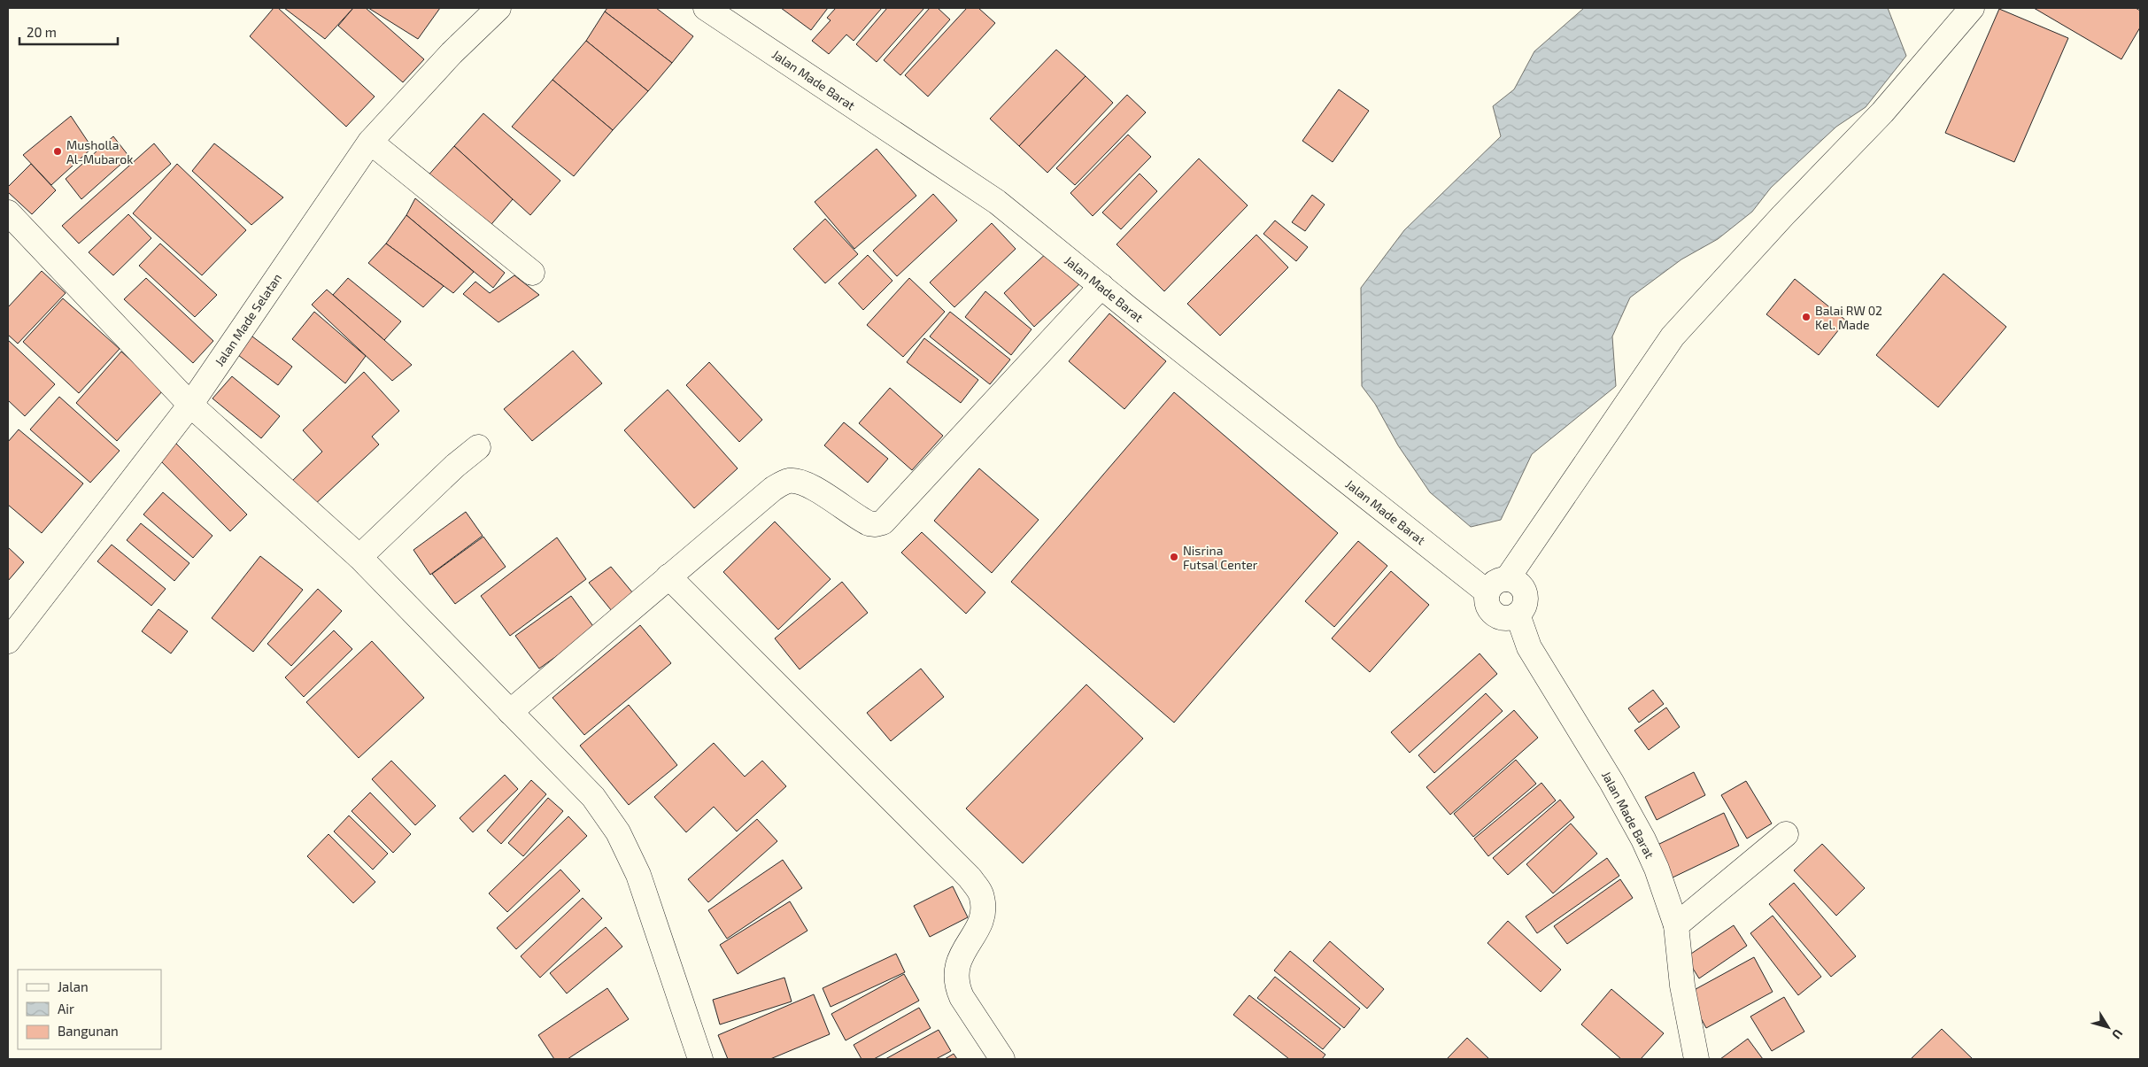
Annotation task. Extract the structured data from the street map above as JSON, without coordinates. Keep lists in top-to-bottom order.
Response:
{
  "streets": {
    "street": ["Jalan Made Barat", "Jalan Made Selatan"]
  },
  "places": ["Musholla Al-Mubarok", "Balai RW 02 Kel. Made", "Nisrina Futsal Center"],
  "legend": ["Jalan", "Air", "Bangunan"],
  "scale_bar": "20 m",
  "north": "bottom right"
}
